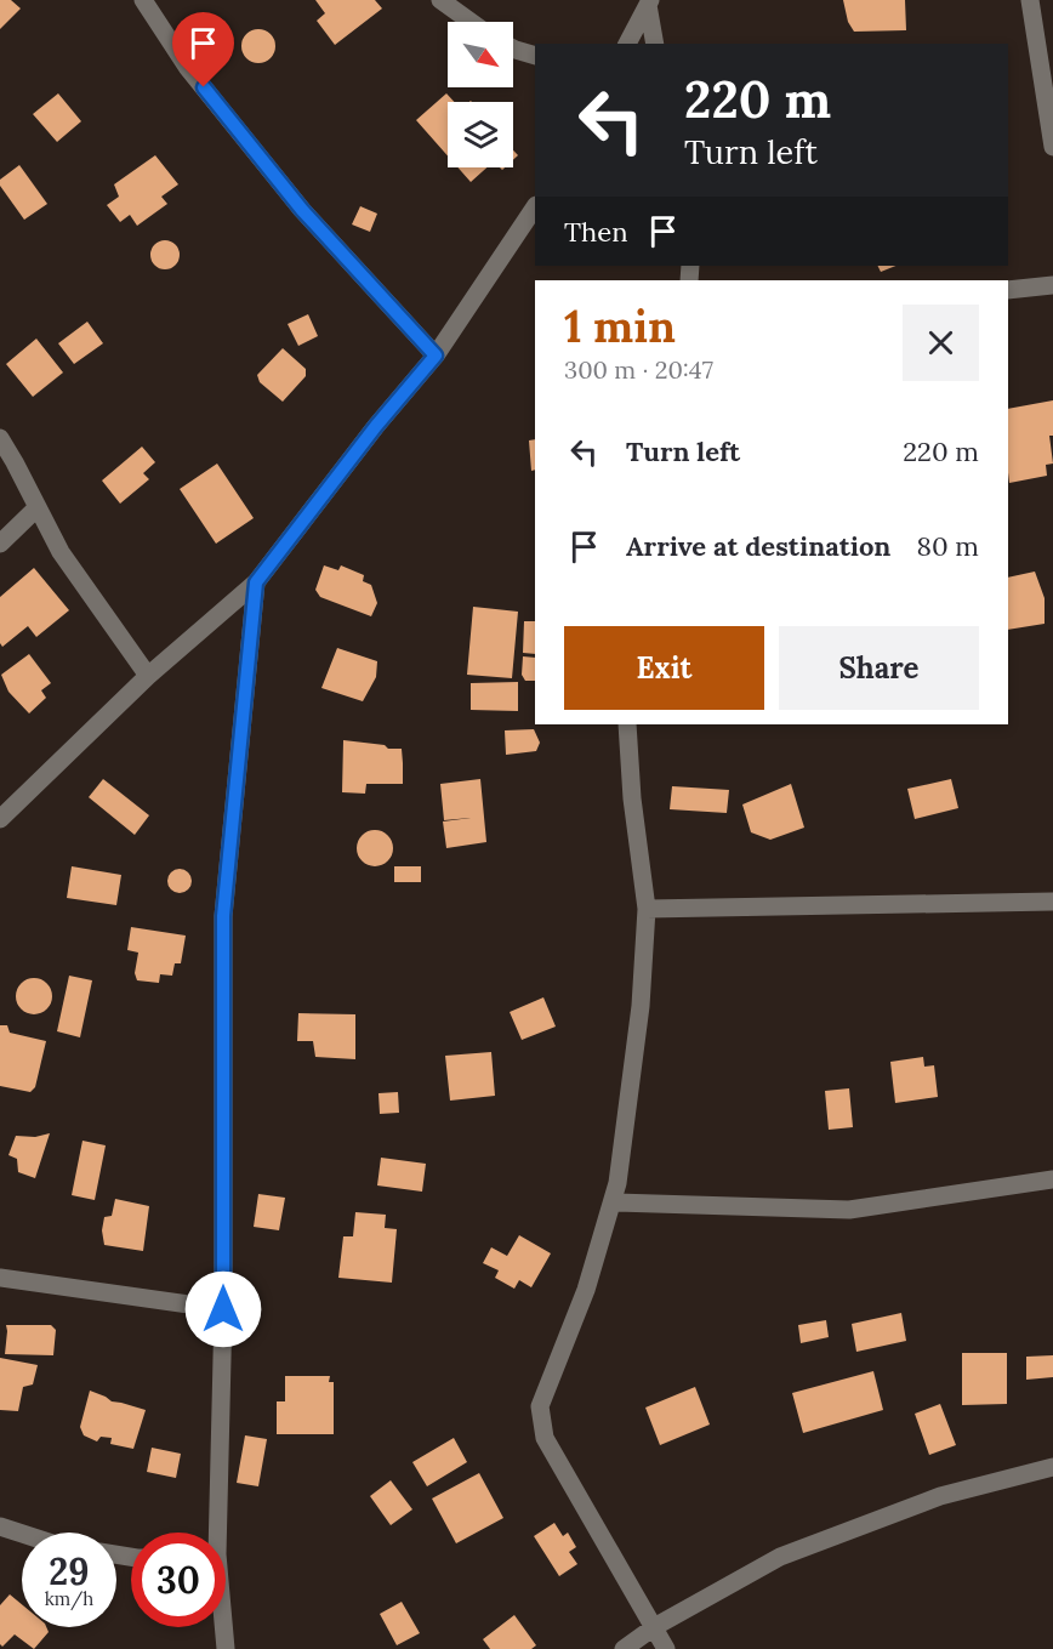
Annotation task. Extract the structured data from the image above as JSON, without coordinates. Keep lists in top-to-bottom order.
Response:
{
  "north": "bottom right",
  "page": {
    "turn": ["220 m", "Turn left"],
    "then": "Then",
    "heading": ["1 min", "300 m · 20:47"],
    "list": [
      {
        "name": "Turn left",
        "value": "220 m"
      },
      {
        "name": "Arrive at destination",
        "value": "80 m"
      }
    ],
    "buttons": ["Exit", "Share"],
    "speed": "29 km/h",
    "limit": "30"
  }
}
